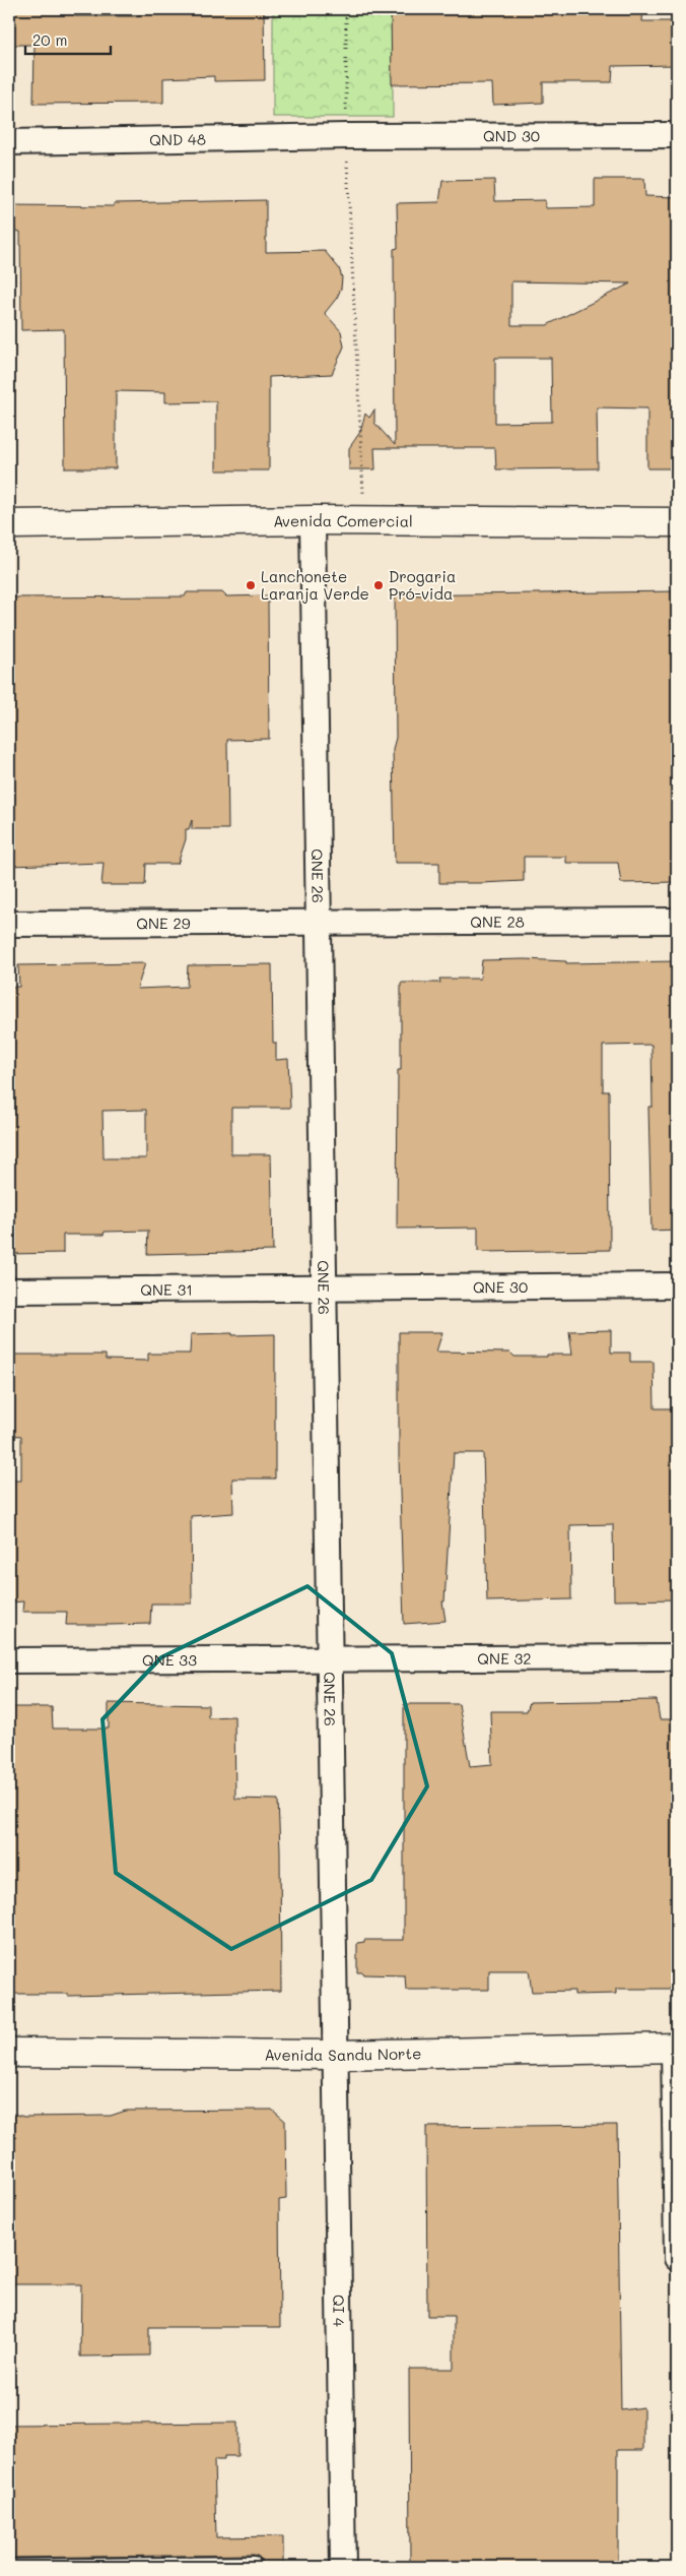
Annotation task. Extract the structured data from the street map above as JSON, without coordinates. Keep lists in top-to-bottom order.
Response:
{
  "streets": {
    "main road": ["Avenida Comercial", "Avenida Sandu Norte"],
    "street": [
      "QND 30",
      "QND 48",
      "QNE 26",
      "QNE 28",
      "QNE 29",
      "QNE 30",
      "QNE 31",
      "QNE 32",
      "QNE 33",
      "QI 4"
    ]
  },
  "crossings": [
    ["QND 30", "QND 48"],
    ["Avenida Comercial", "QNE 26"],
    ["QNE 26", "QNE 28"],
    ["QNE 26", "QNE 29"],
    ["QNE 26", "QNE 30"],
    ["QNE 26", "QNE 31"],
    ["QNE 26", "QNE 32"],
    ["QNE 26", "QNE 33"],
    ["QNE 26", "Avenida Sandu Norte"],
    ["QNE 26", "QI 4"],
    ["QNE 28", "QNE 29"],
    ["QNE 30", "QNE 31"],
    ["QNE 32", "QNE 33"],
    ["Avenida Sandu Norte", "QI 4"]
  ],
  "places": ["Lanchonete Laranja Verde", "Drogaria Pró-vida"],
  "scale_bar": "20 m"
}
